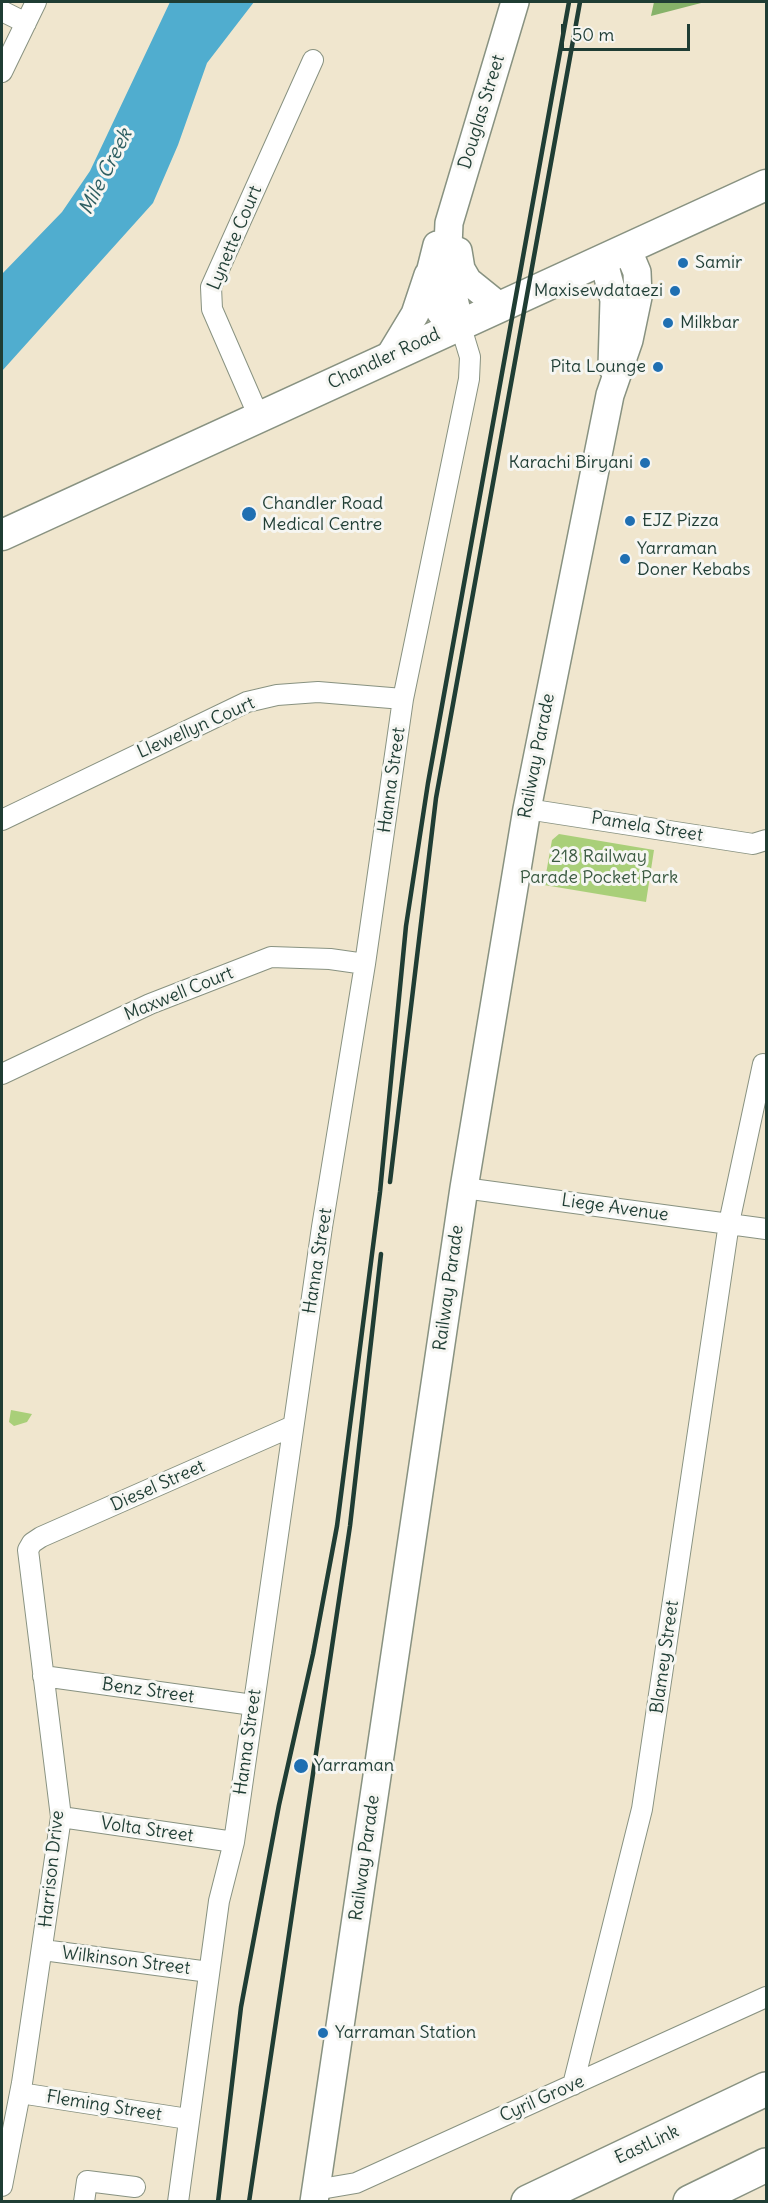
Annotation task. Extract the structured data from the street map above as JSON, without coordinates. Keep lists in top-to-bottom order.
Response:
{
  "streets": {
    "highway": ["EastLink"],
    "main road": ["Douglas Street", "Chandler Road", "Railway Parade"],
    "street": [
      "Lynette Court",
      "Llewellyn Court",
      "Hanna Street",
      "Pamela Street",
      "Maxwell Court",
      "Liege Avenue",
      "Diesel Street",
      "Blamey Street",
      "Benz Street",
      "Volta Street",
      "Harrison Drive",
      "Wilkinson Street",
      "Cyril Grove",
      "Fleming Street"
    ]
  },
  "crossings": [
    ["Douglas Street", "Chandler Road"],
    ["Douglas Street", "Hanna Street"],
    ["Lynette Court", "Chandler Road"],
    ["Chandler Road", "Railway Parade"],
    ["Chandler Road", "Hanna Street"],
    ["Llewellyn Court", "Hanna Street"],
    ["Railway Parade", "Pamela Street"],
    ["Railway Parade", "Liege Avenue"],
    ["Railway Parade", "Cyril Grove"],
    ["Hanna Street", "Maxwell Court"],
    ["Hanna Street", "Diesel Street"],
    ["Hanna Street", "Benz Street"],
    ["Hanna Street", "Volta Street"],
    ["Hanna Street", "Wilkinson Street"],
    ["Hanna Street", "Fleming Street"],
    ["Liege Avenue", "Blamey Street"],
    ["Diesel Street", "Harrison Drive"],
    ["Blamey Street", "Cyril Grove"],
    ["Benz Street", "Harrison Drive"],
    ["Volta Street", "Harrison Drive"],
    ["Harrison Drive", "Wilkinson Street"],
    ["Harrison Drive", "Fleming Street"]
  ],
  "water": ["Mile Creek"],
  "parks": ["218 Railway Parade Pocket Park"],
  "places": [
    "Samir",
    "Maxisewdataezi",
    "Milkbar",
    "Pita Lounge",
    "Karachi Biryani",
    "Chandler Road Medical Centre",
    "EJZ Pizza",
    "Yarraman Doner Kebabs",
    "Yarraman",
    "Yarraman Station"
  ],
  "scale_bar": "50 m"
}
